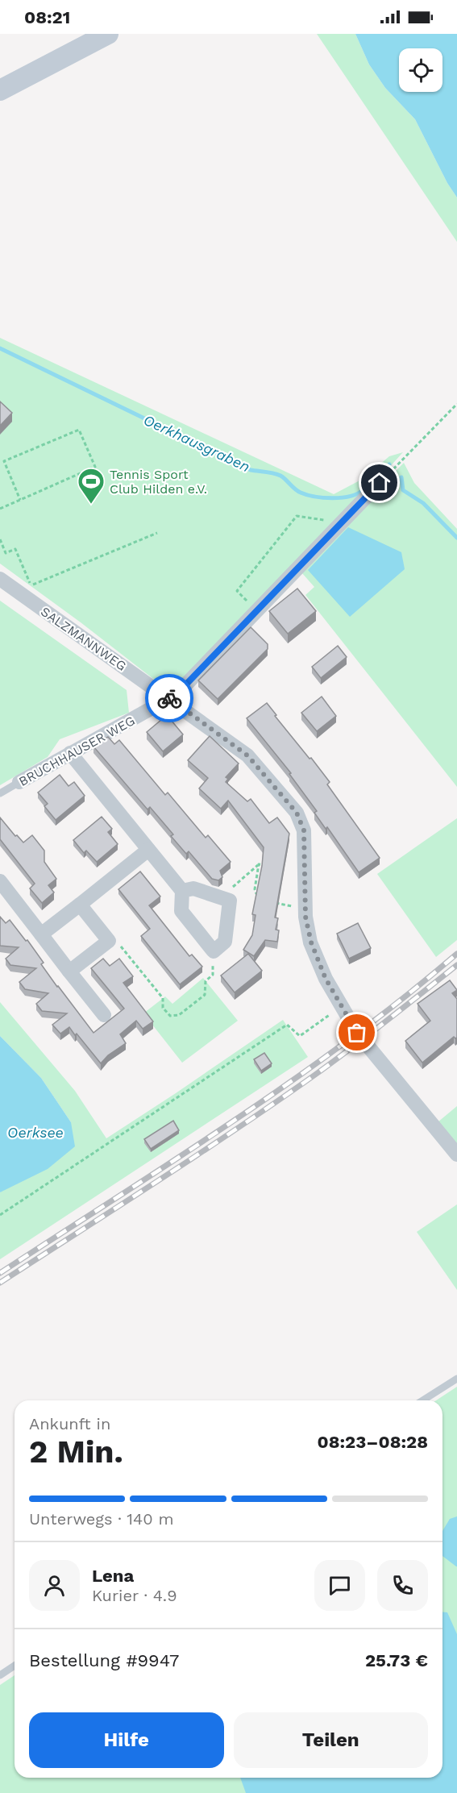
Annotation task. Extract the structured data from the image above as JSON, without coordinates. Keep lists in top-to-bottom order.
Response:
{
  "streets": {
    "street": ["SALZMANNWEG", "BRUCHHAUSER WEG"]
  },
  "crossings": [
    ["SALZMANNWEG", "BRUCHHAUSER WEG"]
  ],
  "water": ["Oerkhausgraben", "Oerksee"],
  "places": {
    "sports": ["Tennis Sport Club Hilden e.V."]
  },
  "page": {
    "status": "08:21",
    "heading": ["2 Min.", "Ankunft in", "08:23–08:28"],
    "panel": [
      "Lena",
      "Kurier · 4.9",
      "Bestellung #9947",
      "25.73 €"
    ],
    "bar": "Unterwegs · 140 m",
    "buttons": ["Hilfe", "Teilen"]
  }
}
